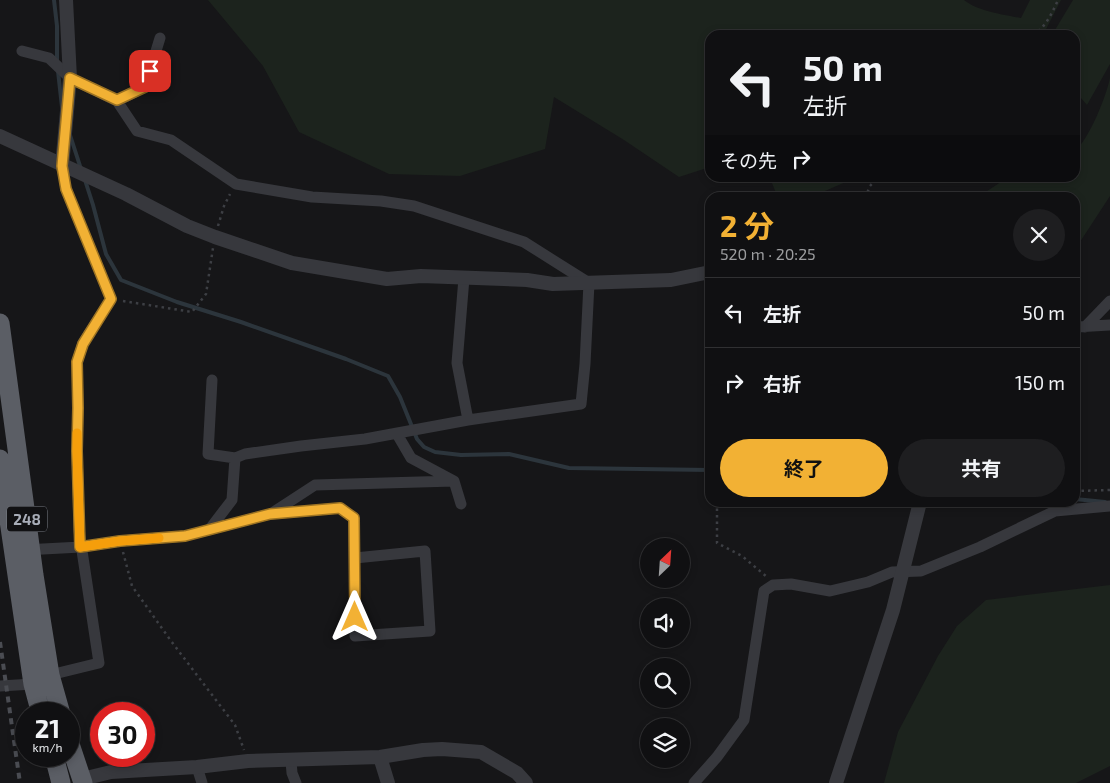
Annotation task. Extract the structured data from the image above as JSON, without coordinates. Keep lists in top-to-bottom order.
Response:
{
  "streets": {
    "highway": ["248"]
  },
  "north": "top right",
  "page": {
    "turn": ["50 m", "左折"],
    "then": "その先",
    "heading": ["2 分", "520 m · 20:25"],
    "list": [
      {
        "name": "左折",
        "value": "50 m"
      },
      {
        "name": "右折",
        "value": "150 m"
      }
    ],
    "buttons": ["終了", "共有"],
    "speed": "21 km/h",
    "limit": "30"
  }
}
